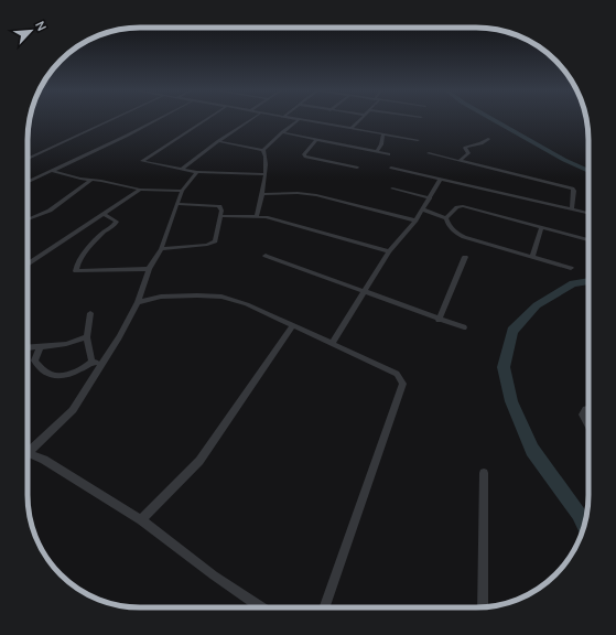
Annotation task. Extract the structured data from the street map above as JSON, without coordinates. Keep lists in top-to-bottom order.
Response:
{
  "north": "top right"
}
